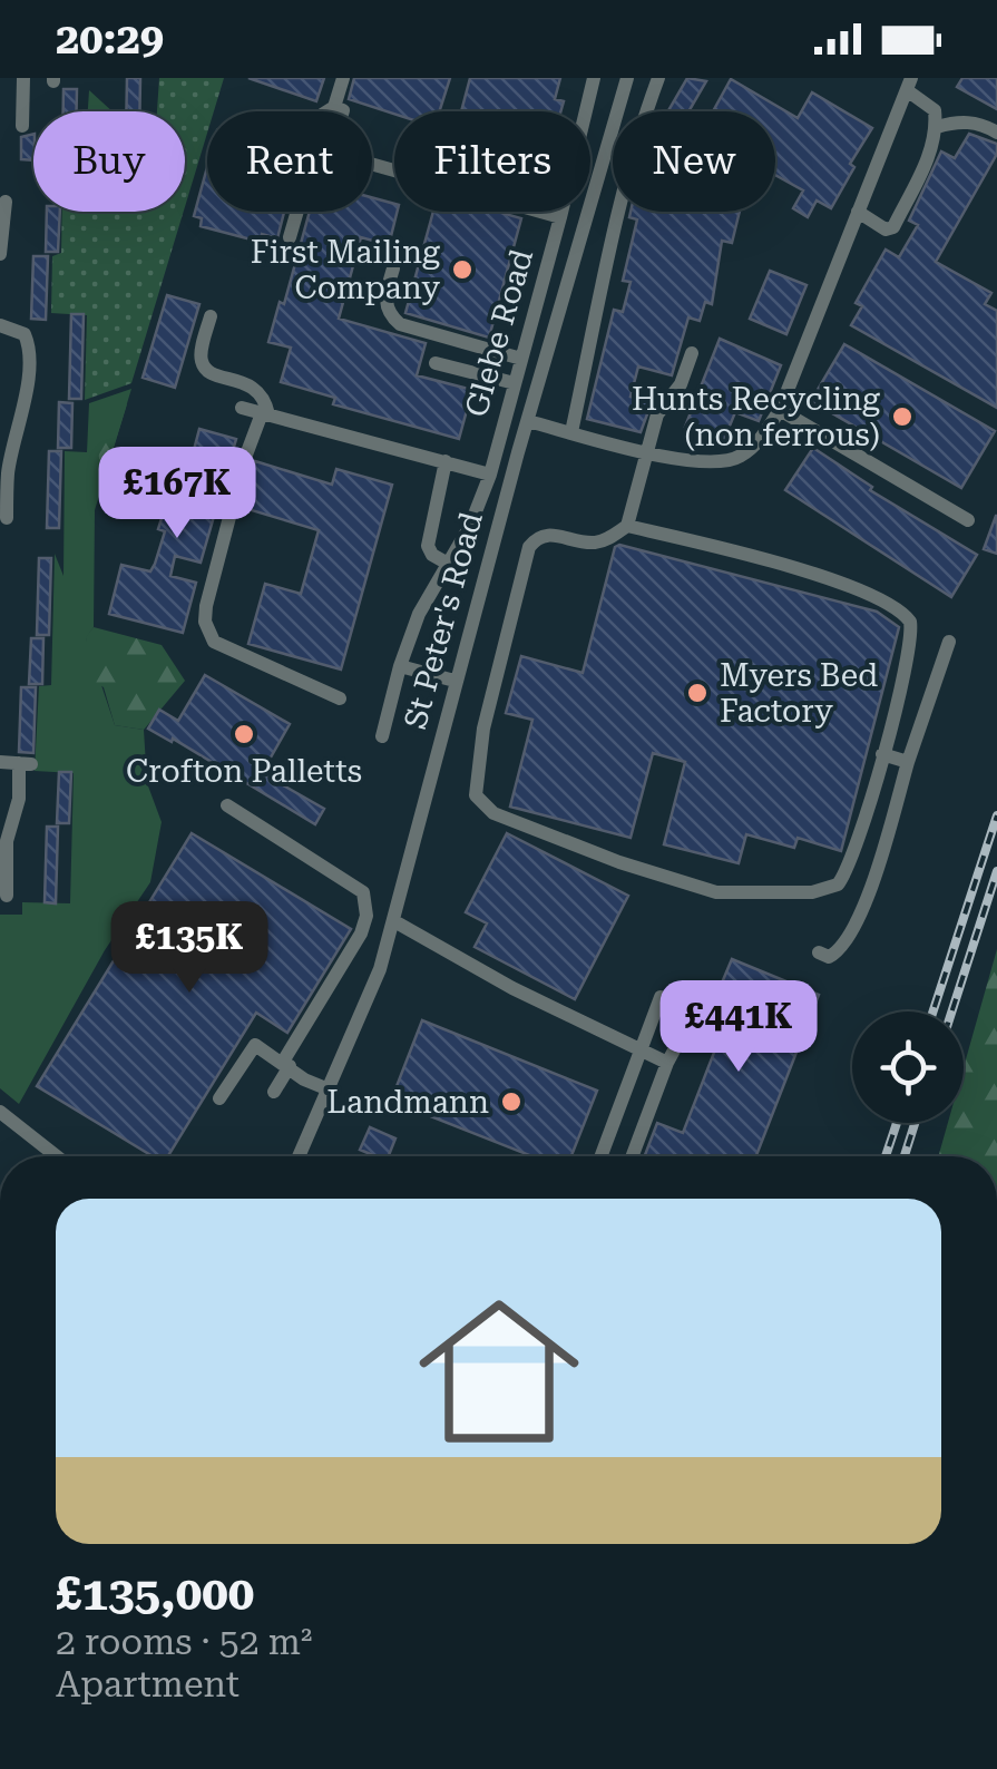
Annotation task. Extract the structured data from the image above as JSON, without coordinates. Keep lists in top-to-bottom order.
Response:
{
  "streets": {
    "street": ["Glebe Road", "St Peter's Road"]
  },
  "places": [
    "First Mailing Company",
    "Hunts Recycling (non ferrous)",
    "Myers Bed Factory",
    "Crofton Palletts",
    "Landmann"
  ],
  "page": {
    "status": "20:29",
    "chip": [
      "Buy",
      "Rent",
      "Filters",
      "New"
    ],
    "price": ["£167K", "£135K", "£441K"],
    "list": [
      {
        "name": "£135,000",
        "note": "2 rooms · 52 m² · Apartment"
      }
    ]
  }
}
